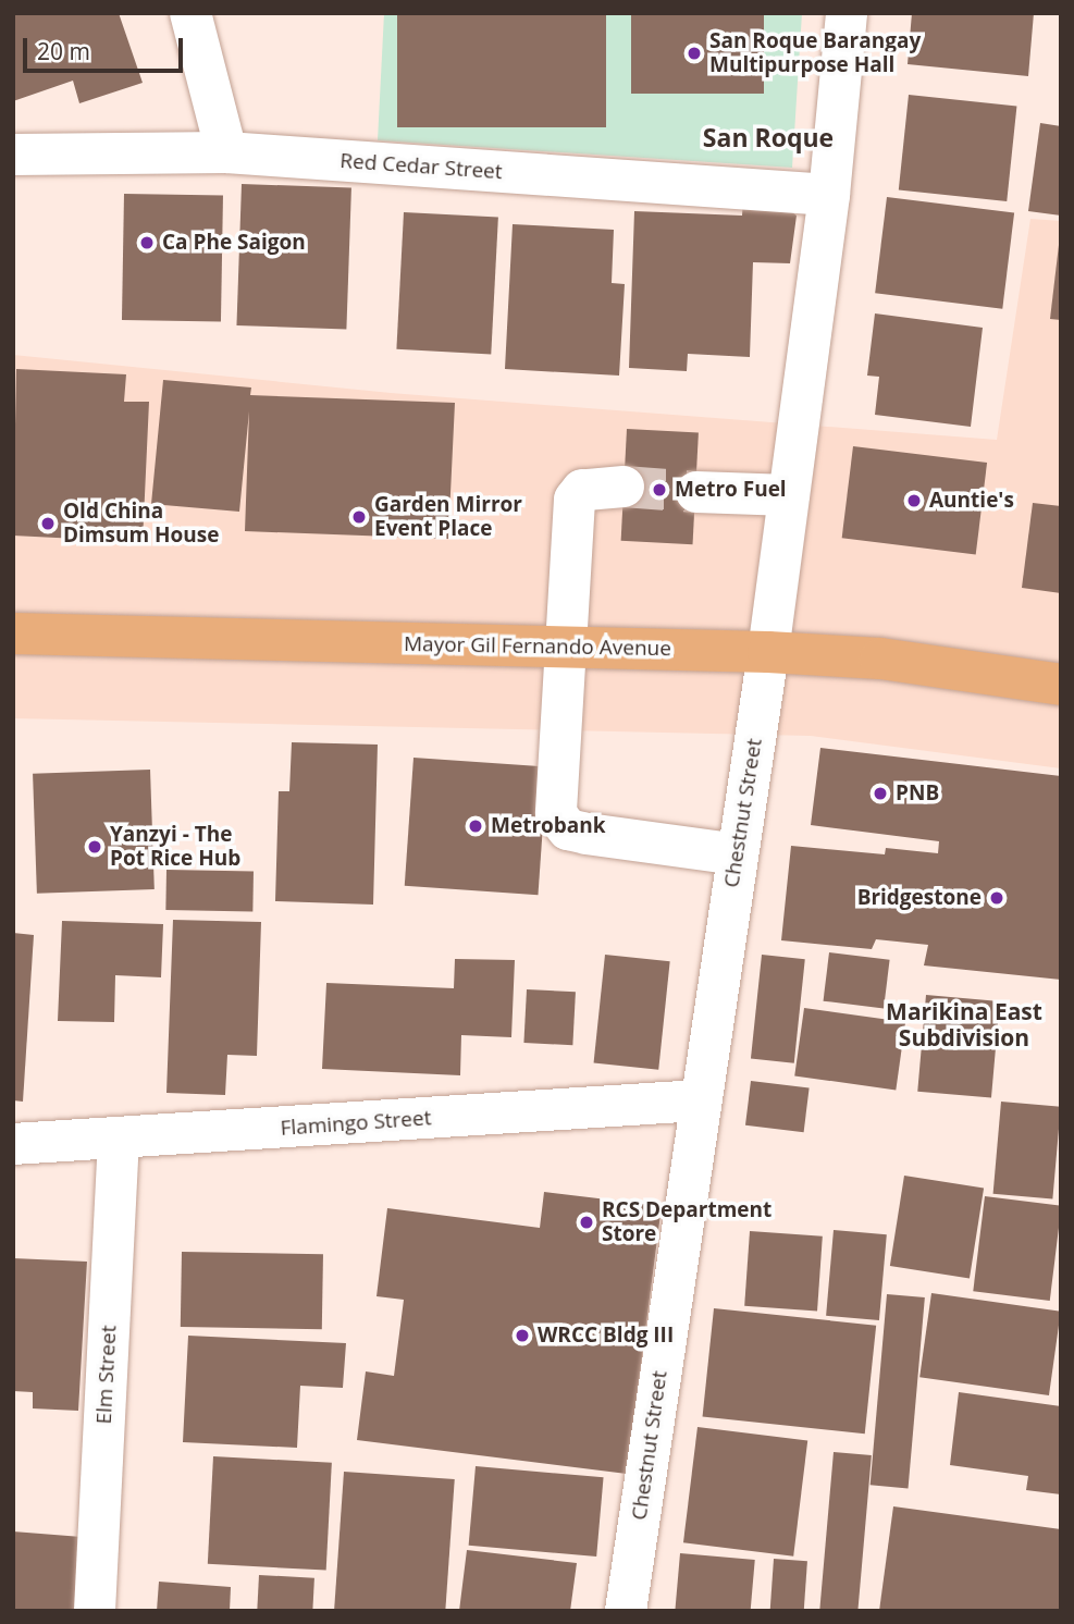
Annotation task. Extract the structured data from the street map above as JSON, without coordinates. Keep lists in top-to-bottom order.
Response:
{
  "streets": {
    "main road": ["Mayor Gil Fernando Avenue"],
    "street": [
      "Red Cedar Street",
      "Chestnut Street",
      "Flamingo Street",
      "Elm Street"
    ]
  },
  "crossings": [
    ["Red Cedar Street", "Chestnut Street"],
    ["Mayor Gil Fernando Avenue", "Chestnut Street"],
    ["Chestnut Street", "Flamingo Street"],
    ["Flamingo Street", "Elm Street"]
  ],
  "districts": ["San Roque", "Marikina East Subdivision"],
  "places": [
    "San Roque Barangay Multipurpose Hall",
    "Ca Phe Saigon",
    "Metro Fuel",
    "Auntie's",
    "Garden Mirror Event Place",
    "Old China Dimsum House",
    "PNB",
    "Metrobank",
    "Yanzyi - The Pot Rice Hub",
    "Bridgestone",
    "RCS Department Store",
    "WRCC Bldg III"
  ],
  "scale_bar": "20 m"
}
